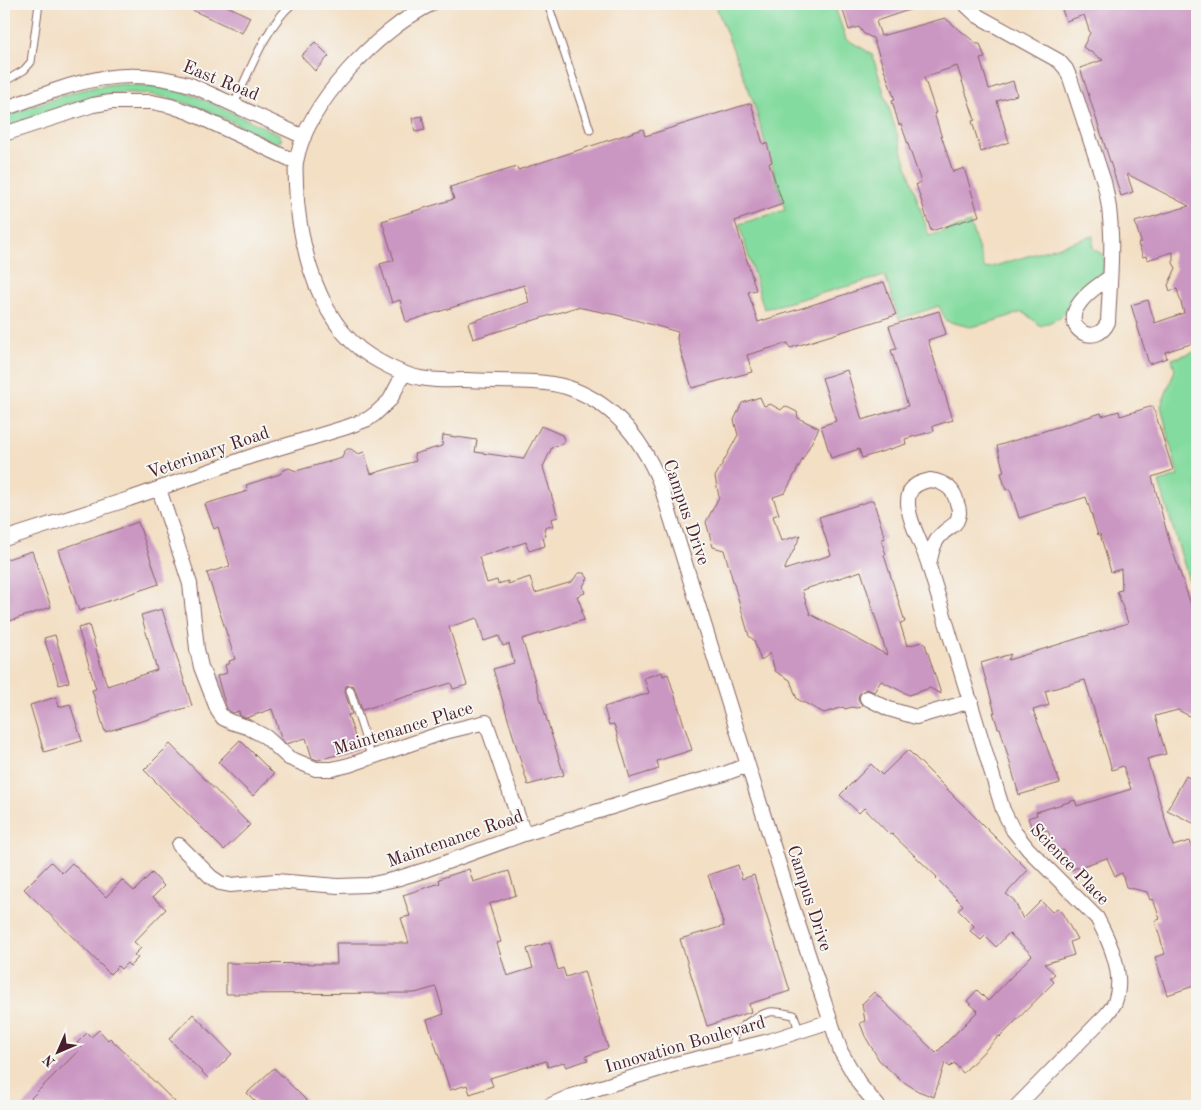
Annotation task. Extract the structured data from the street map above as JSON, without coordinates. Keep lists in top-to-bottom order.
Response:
{
  "streets": {
    "street": [
      "East Road",
      "Veterinary Road",
      "Campus Drive",
      "Maintenance Place",
      "Maintenance Road",
      "Science Place",
      "Innovation Boulevard"
    ]
  },
  "crossings": [
    ["East Road", "Campus Drive"],
    ["Veterinary Road", "Campus Drive"],
    ["Veterinary Road", "Maintenance Place"],
    ["Campus Drive", "Maintenance Road"],
    ["Campus Drive", "Innovation Boulevard"],
    ["Maintenance Place", "Maintenance Road"]
  ],
  "north": "bottom left"
}
